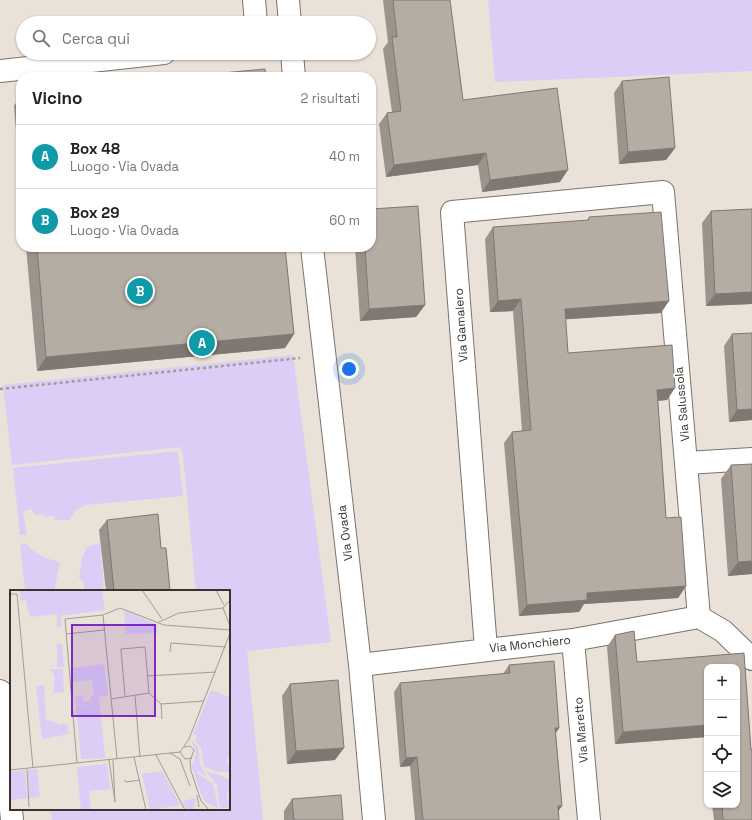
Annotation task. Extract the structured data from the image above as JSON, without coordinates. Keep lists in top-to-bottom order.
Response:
{
  "streets": {
    "street": [
      "Via Gamalero",
      "Via Salussola",
      "Via Ovada",
      "Via Monchiero",
      "Via Maretto"
    ]
  },
  "crossings": [
    ["Via Gamalero", "Via Salussola"],
    ["Via Gamalero", "Via Monchiero"],
    ["Via Salussola", "Via Monchiero"],
    ["Via Ovada", "Via Monchiero"],
    ["Via Monchiero", "Via Maretto"]
  ],
  "page": {
    "search": "Cerca qui",
    "heading": ["Vicino", "2 risultati"],
    "list": [
      {
        "mark": "A",
        "name": "Box 48",
        "note": "Luogo · Via Ovada",
        "value": "40 m"
      },
      {
        "mark": "B",
        "name": "Box 29",
        "note": "Luogo · Via Ovada",
        "value": "60 m"
      }
    ],
    "pins": ["B", "A"],
    "map_buttons": ["+", "−"]
  }
}
